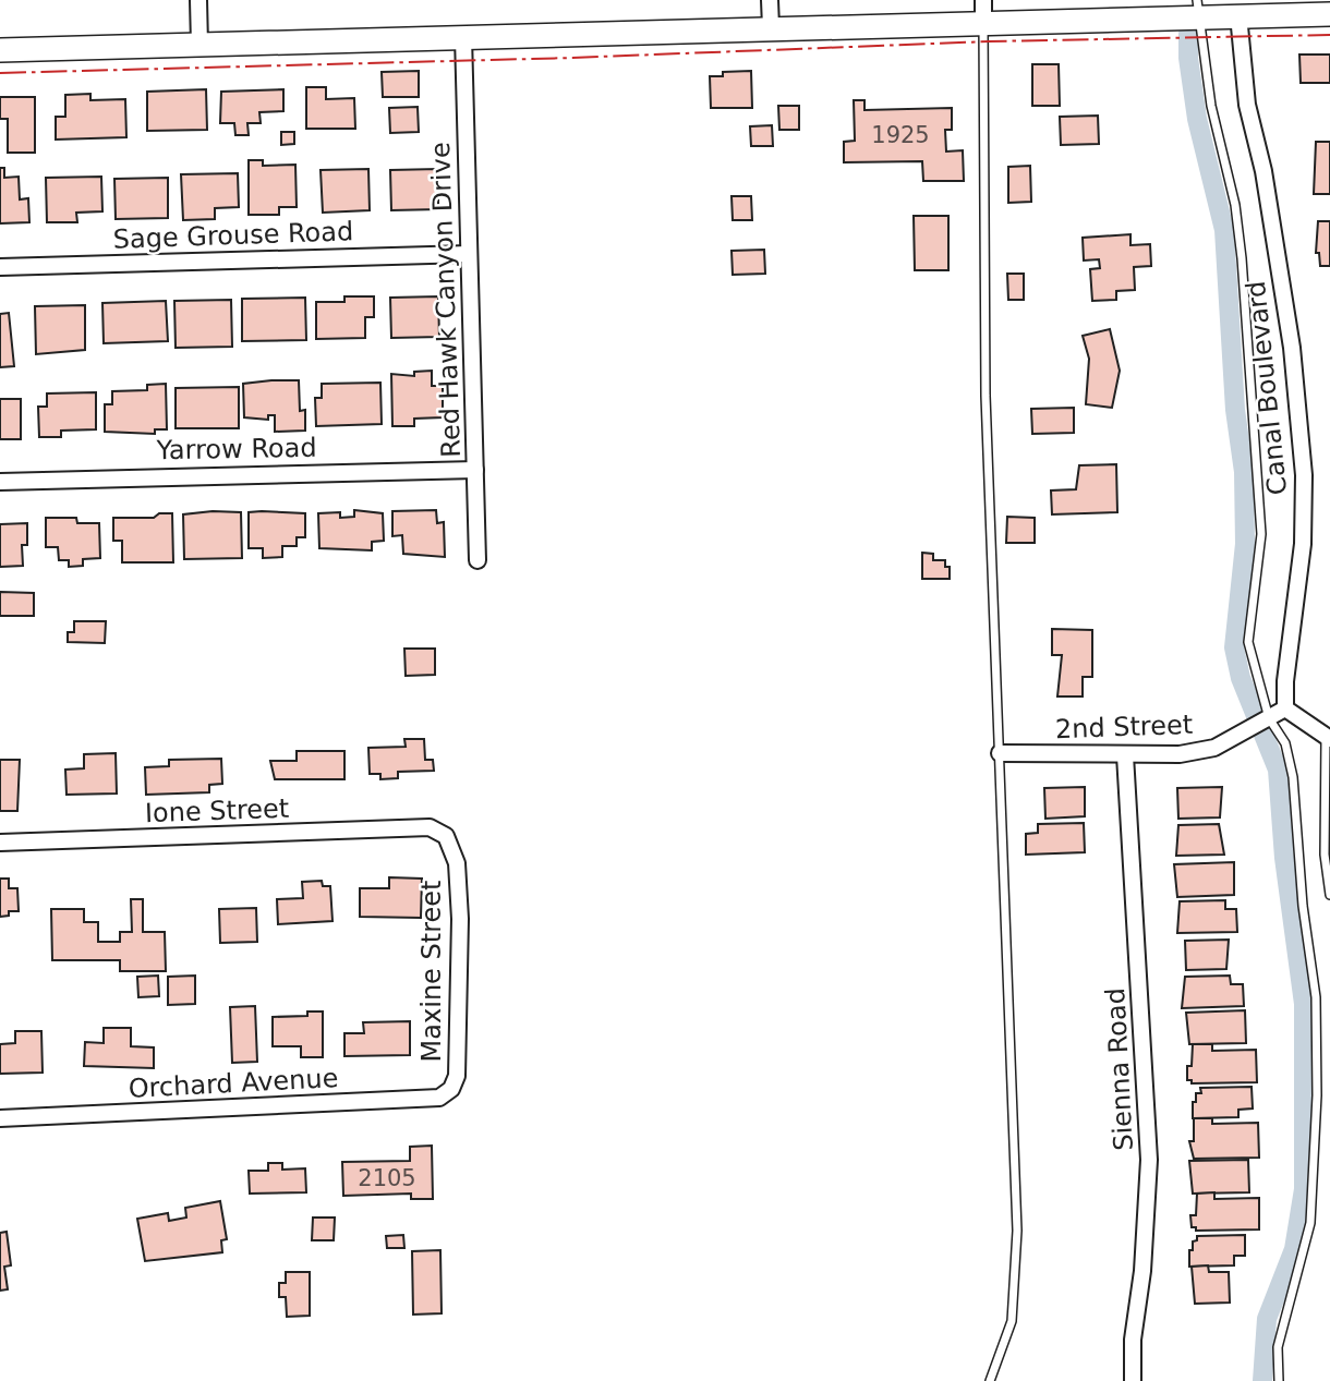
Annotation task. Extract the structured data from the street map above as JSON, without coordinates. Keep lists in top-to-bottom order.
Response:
{
  "streets": {
    "street": [
      "Sage Grouse Road",
      "Red Hawk Canyon Drive",
      "Canal Boulevard",
      "Yarrow Road",
      "2nd Street",
      "Ione Street",
      "Maxine Street",
      "Sienna Road",
      "Orchard Avenue"
    ]
  },
  "crossings": [
    ["Sage Grouse Road", "Red Hawk Canyon Drive"],
    ["Red Hawk Canyon Drive", "Yarrow Road"],
    ["Canal Boulevard", "2nd Street"],
    ["2nd Street", "Sienna Road"],
    ["Ione Street", "Maxine Street"],
    ["Maxine Street", "Orchard Avenue"]
  ],
  "house_numbers": ["1925", "2105"]
}
